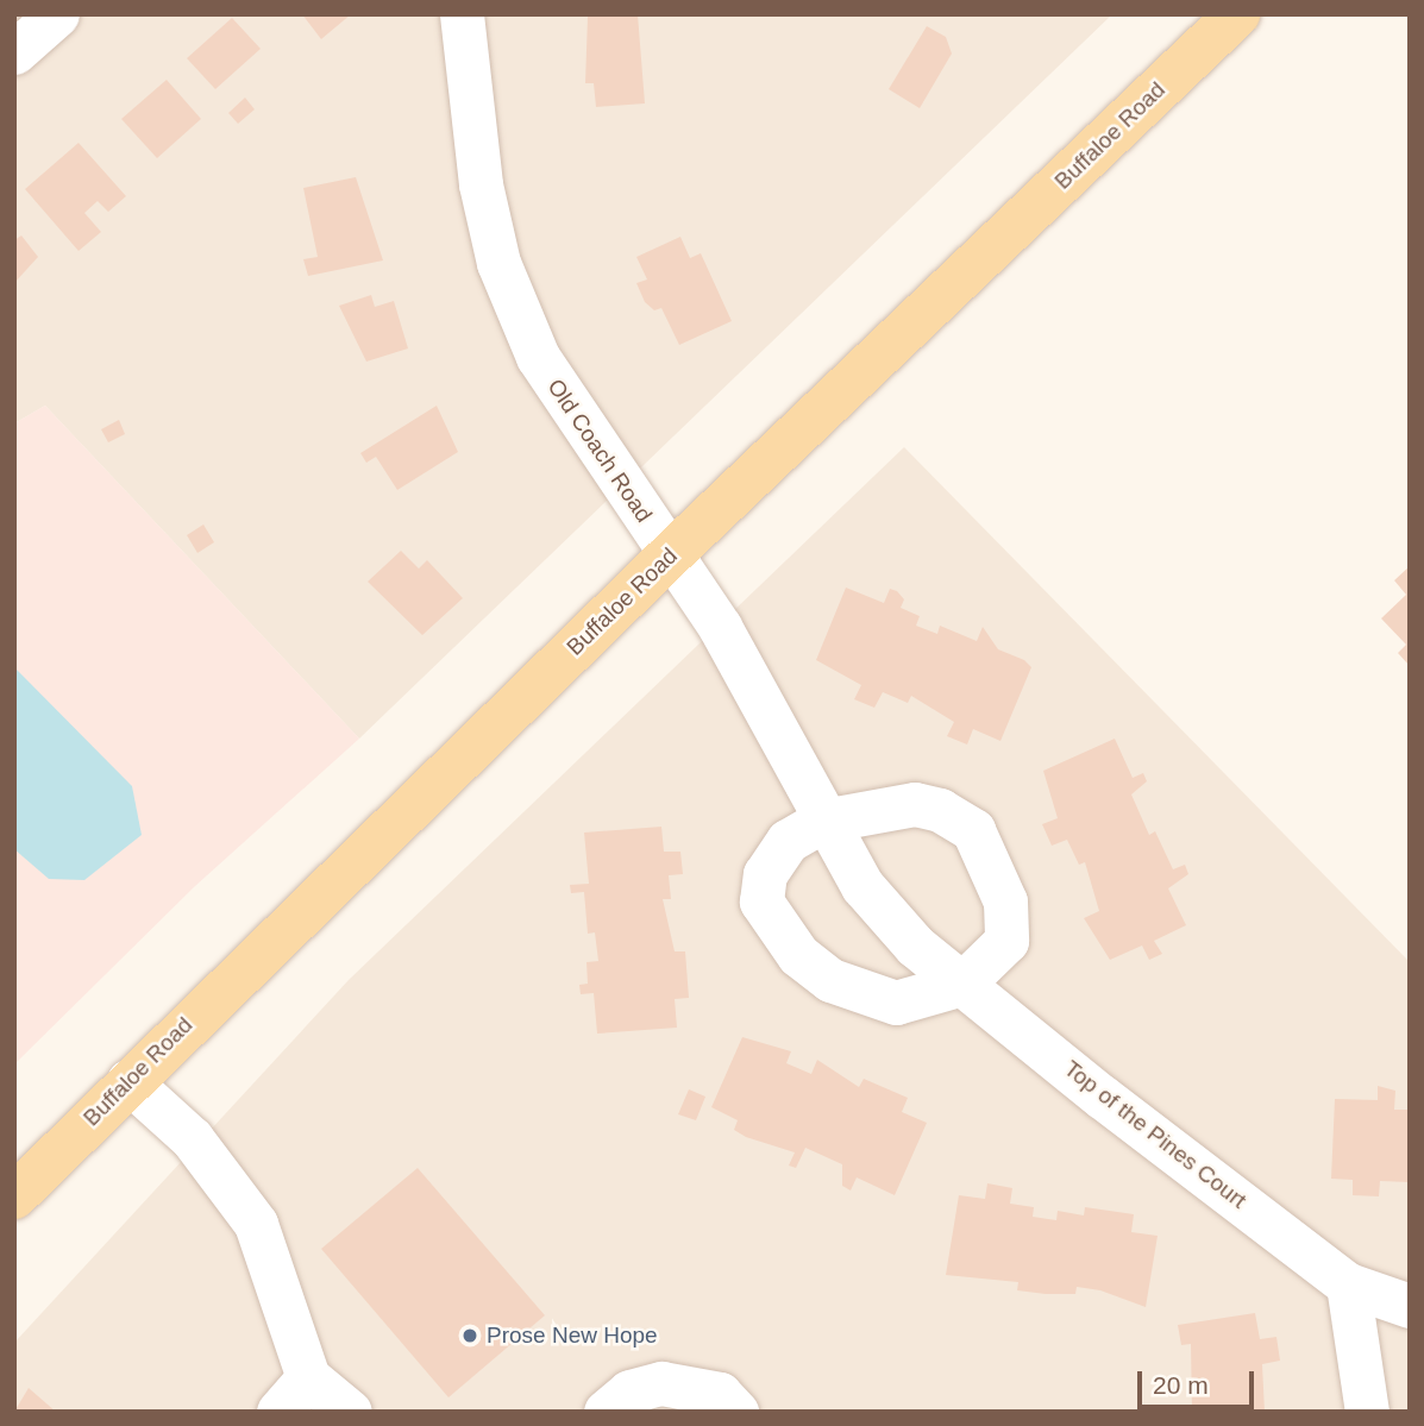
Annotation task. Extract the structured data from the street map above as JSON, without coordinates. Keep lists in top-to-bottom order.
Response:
{
  "streets": {
    "main road": ["Buffaloe Road"],
    "street": ["Old Coach Road", "Top of the Pines Court"]
  },
  "crossings": [
    ["Buffaloe Road", "Old Coach Road"],
    ["Buffaloe Road", "Top of the Pines Court"],
    ["Old Coach Road", "Top of the Pines Court"]
  ],
  "places": ["Prose New Hope"],
  "scale_bar": "20 m"
}
